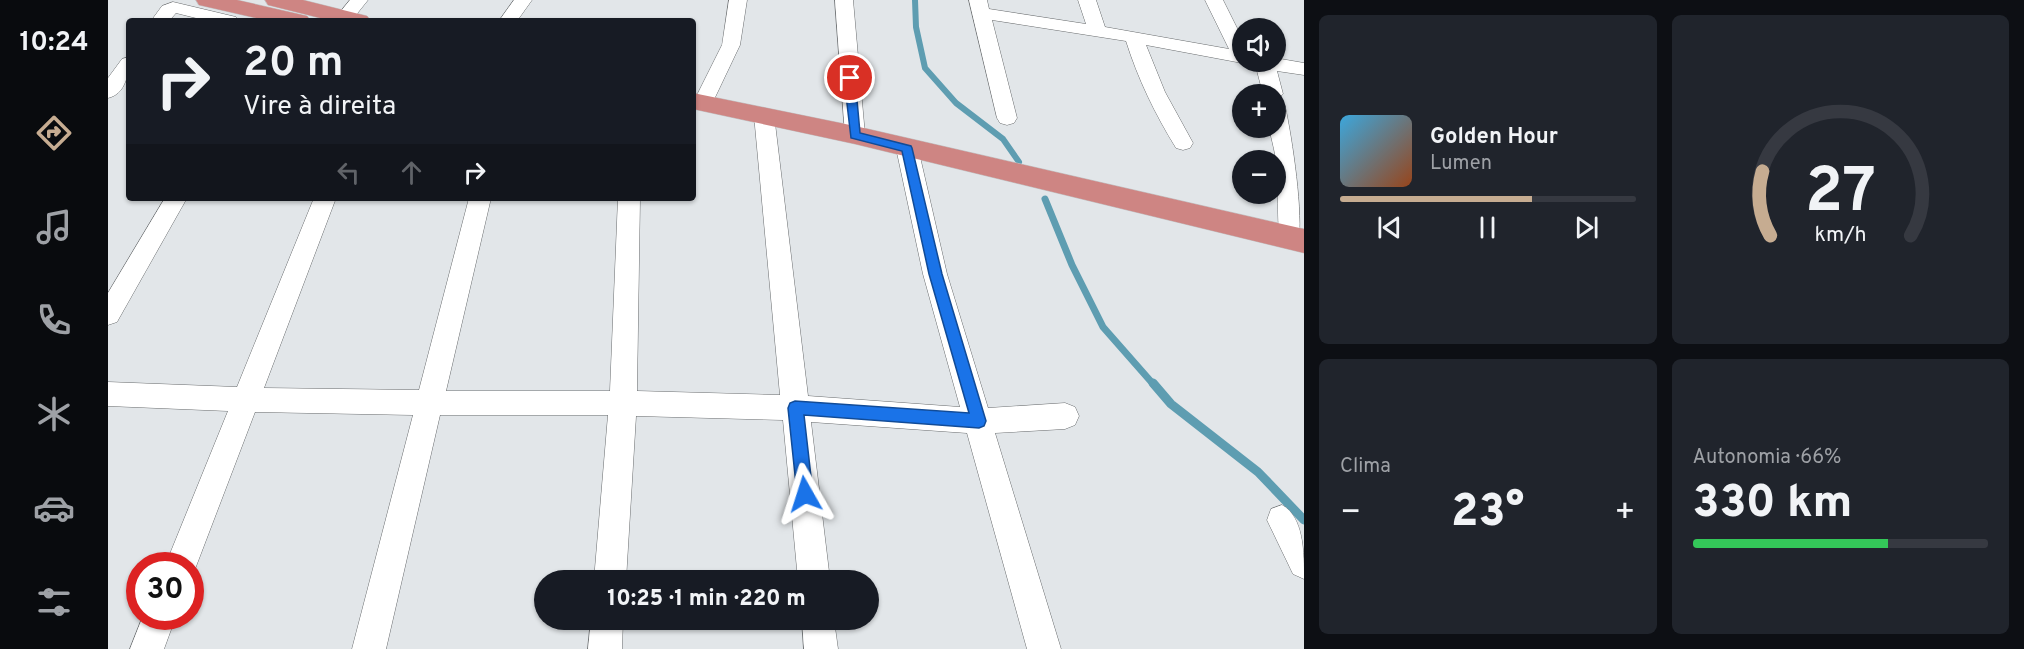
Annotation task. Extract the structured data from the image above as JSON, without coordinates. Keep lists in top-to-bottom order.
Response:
{
  "page": {
    "tabs": "10:24",
    "map_buttons": ["+", "−"],
    "turn": ["20 m", "Vire à direita"],
    "song": ["Golden Hour", "Lumen"],
    "tile": [
      "Clima",
      ["Autonomia · 66%", "330 km"]
    ],
    "heat": ["−", "23°", "+"],
    "limit": "30",
    "trip": "10:25 · 1 min · 220 m",
    "gauge": ["27", "km/h"]
  }
}
